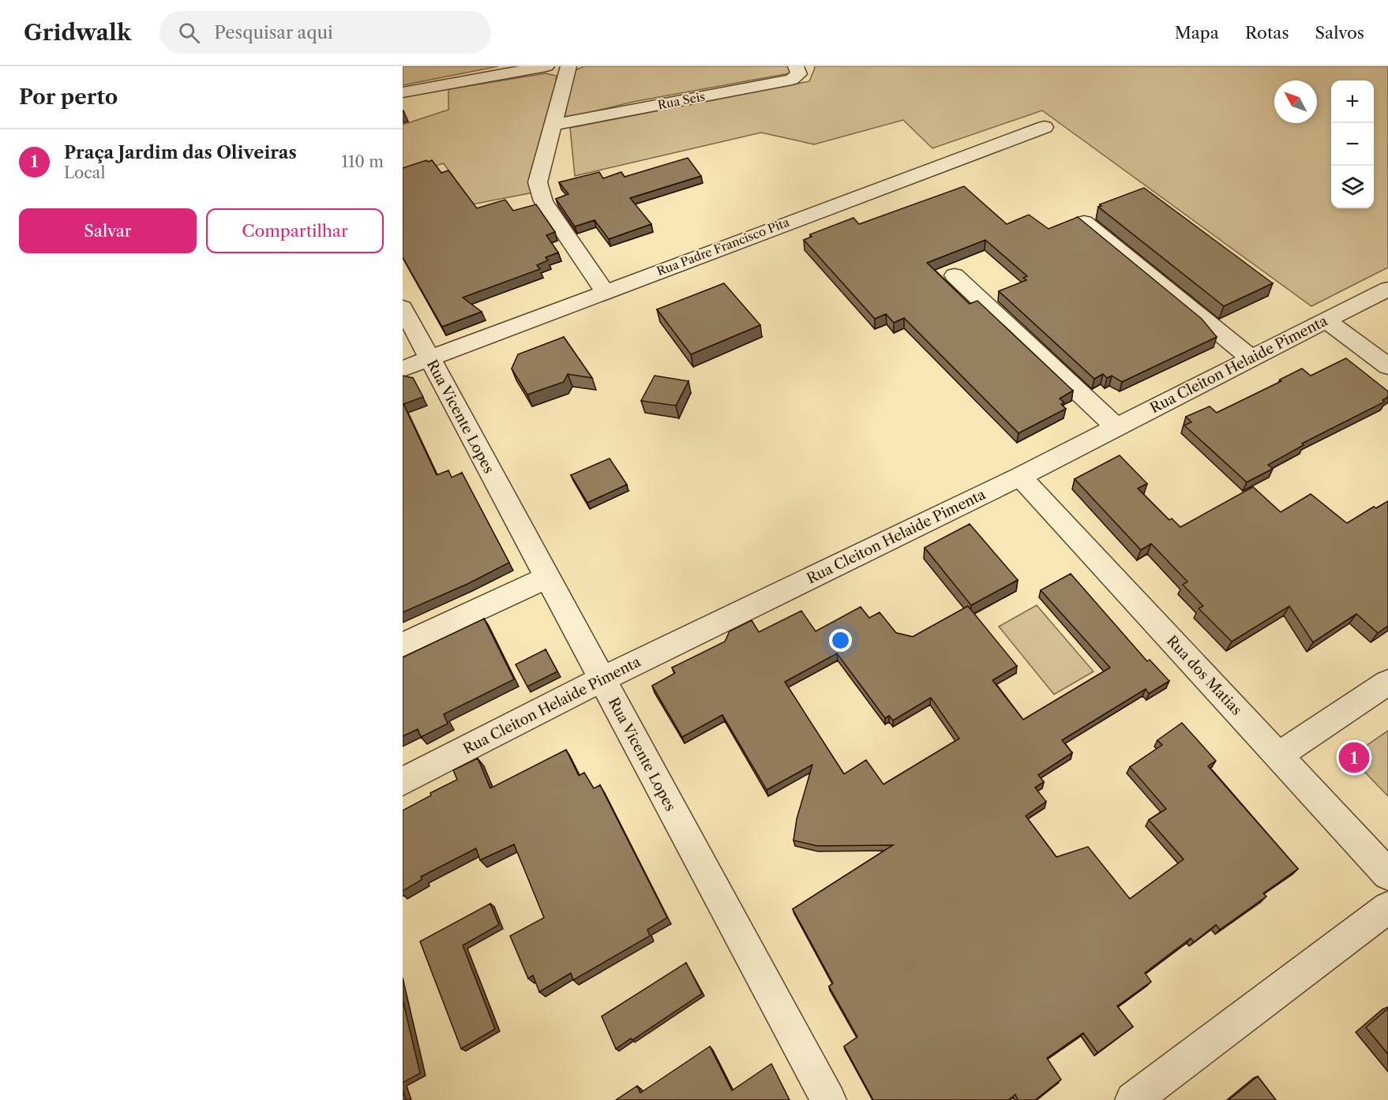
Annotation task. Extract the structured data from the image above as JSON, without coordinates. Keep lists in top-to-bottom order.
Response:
{
  "streets": {
    "street": [
      "Rua Seis",
      "Rua Padre Francisco Pita",
      "Rua Cleiton Helaide Pimenta",
      "Rua Vicente Lopes",
      "Rua dos Matias"
    ]
  },
  "crossings": [
    ["Rua Padre Francisco Pita", "Rua Vicente Lopes"],
    ["Rua Cleiton Helaide Pimenta", "Rua Vicente Lopes"],
    ["Rua Cleiton Helaide Pimenta", "Rua dos Matias"]
  ],
  "north": "top left",
  "page": {
    "header": "Gridwalk",
    "search": "Pesquisar aqui",
    "nav": ["Mapa", "Rotas", "Salvos"],
    "heading": "Por perto",
    "map_buttons": ["+", "−"],
    "list": [
      {
        "mark": "1",
        "name": "Praça Jardim das Oliveiras",
        "note": "Local",
        "value": "110 m"
      }
    ],
    "buttons": ["Salvar", "Compartilhar"],
    "pins": "1"
  }
}
